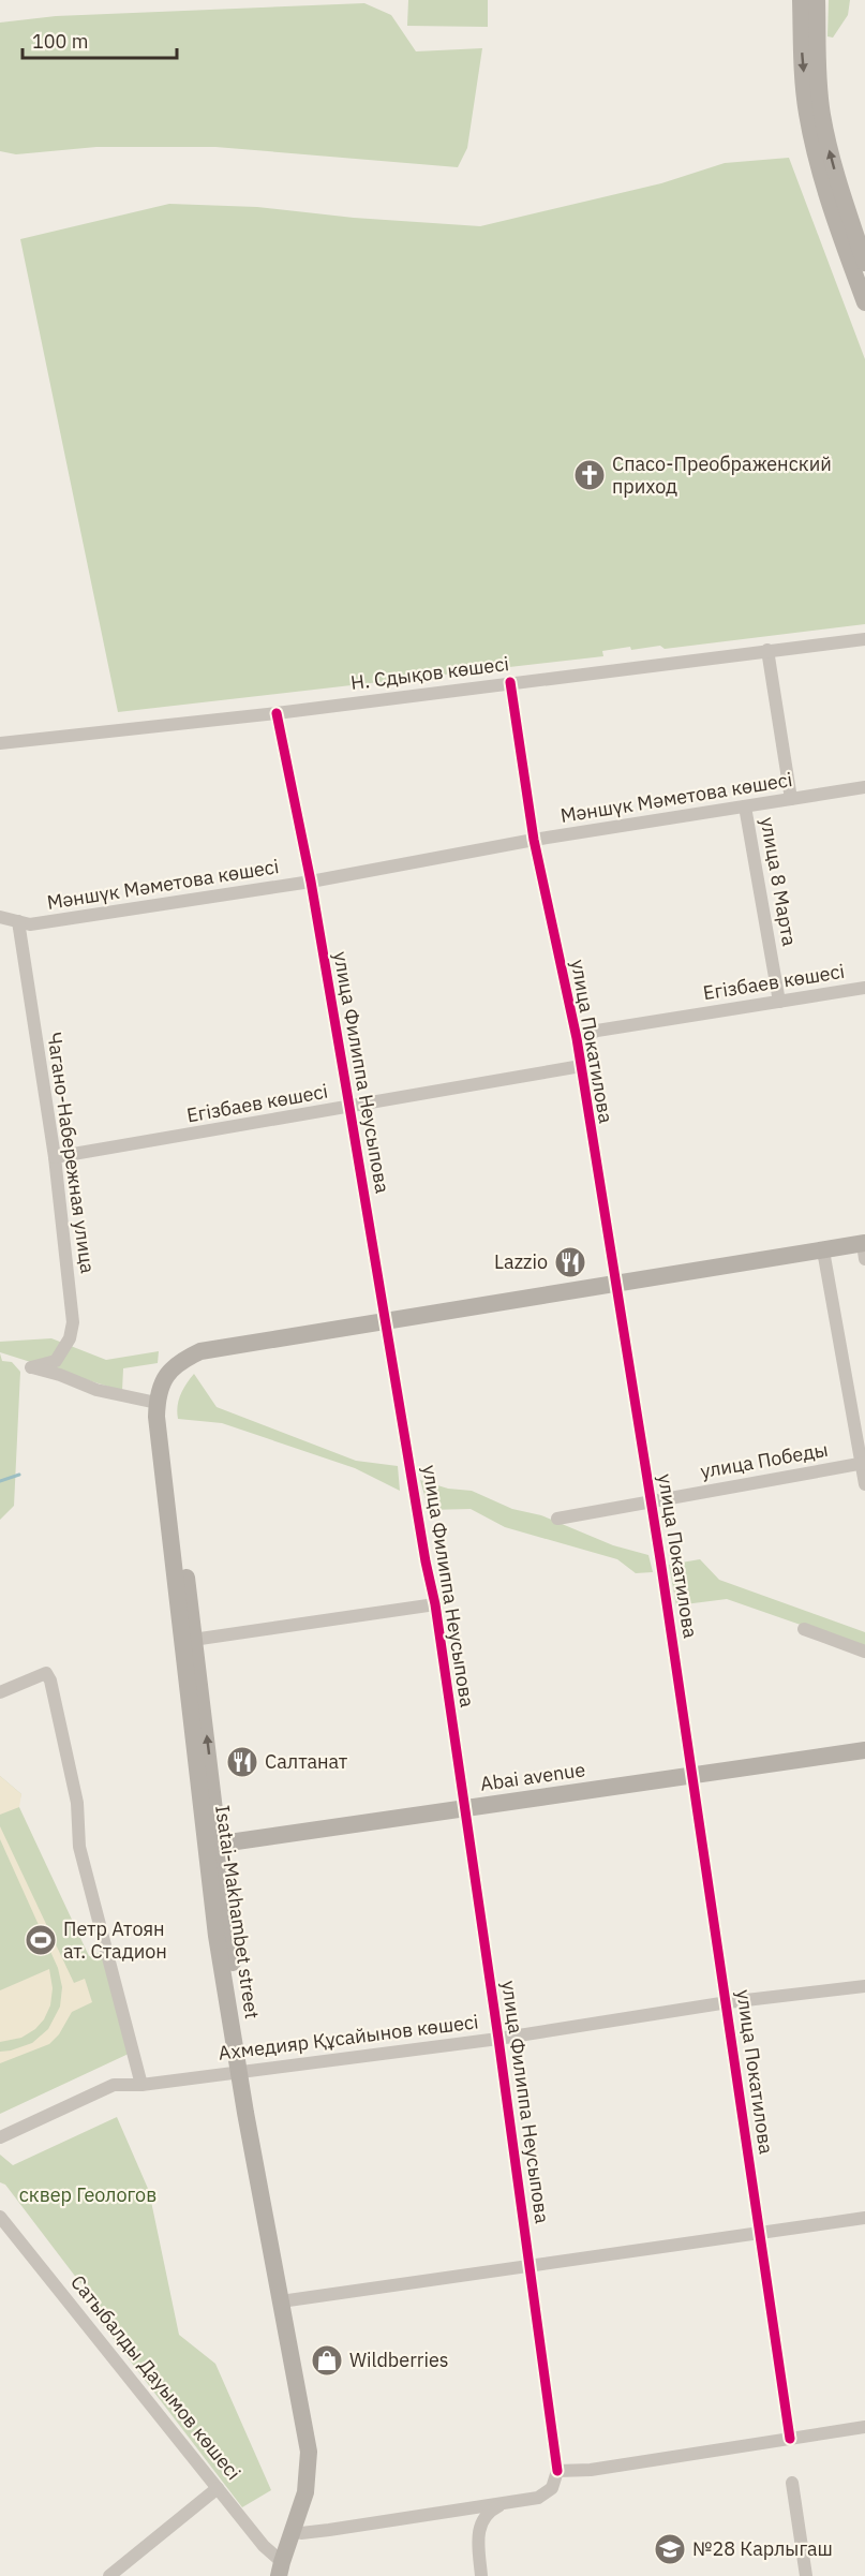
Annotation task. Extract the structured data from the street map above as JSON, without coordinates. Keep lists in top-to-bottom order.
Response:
{
  "streets": {
    "main road": ["Abai avenue", "Isatai-Makhambet street", "Сатыбалды Дауымов көшесі"],
    "street": [
      "Н. Сдықов көшесі",
      "Мәншүк Мәметова көшесі",
      "улица 8 Марта",
      "Егізбаев көшесі",
      "улица Покатилова",
      "улица Филиппа Неусыпова",
      "Чагано-Набережная улица",
      "улица Победы",
      "Ахмедияр Құсайынов көшесі"
    ]
  },
  "crossings": [
    ["Н. Сдықов көшесі", "улица 8 Марта"],
    ["Н. Сдықов көшесі", "улица Покатилова"],
    ["Н. Сдықов көшесі", "улица Филиппа Неусыпова"],
    ["Мәншүк Мәметова көшесі", "улица 8 Марта"],
    ["Мәншүк Мәметова көшесі", "улица Покатилова"],
    ["Мәншүк Мәметова көшесі", "улица Филиппа Неусыпова"],
    ["Мәншүк Мәметова көшесі", "Чагано-Набережная улица"],
    ["улица 8 Марта", "Егізбаев көшесі"],
    ["Егізбаев көшесі", "улица Покатилова"],
    ["Егізбаев көшесі", "улица Филиппа Неусыпова"],
    ["Егізбаев көшесі", "Чагано-Набережная улица"],
    ["улица Покатилова", "улица Победы"],
    ["улица Покатилова", "Abai avenue"],
    ["улица Покатилова", "Ахмедияр Құсайынов көшесі"],
    ["улица Филиппа Неусыпова", "Abai avenue"],
    ["улица Филиппа Неусыпова", "Isatai-Makhambet street"],
    ["улица Филиппа Неусыпова", "Ахмедияр Құсайынов көшесі"],
    ["Чагано-Набережная улица", "Isatai-Makhambet street"],
    ["Abai avenue", "Isatai-Makhambet street"],
    ["Isatai-Makhambet street", "Ахмедияр Құсайынов көшесі"],
    ["Isatai-Makhambet street", "Сатыбалды Дауымов көшесі"]
  ],
  "parks": ["сквер Геологов"],
  "places": {
    "church": ["Спасо-Преображенский приход"],
    "restaurant": ["Lazzio", "Салтанат"],
    "sports": ["Петр Атоян ат. Стадион"],
    "shop": ["Wildberries"],
    "school or university": ["№28 Карлыгаш"]
  },
  "scale_bar": "100 m"
}
